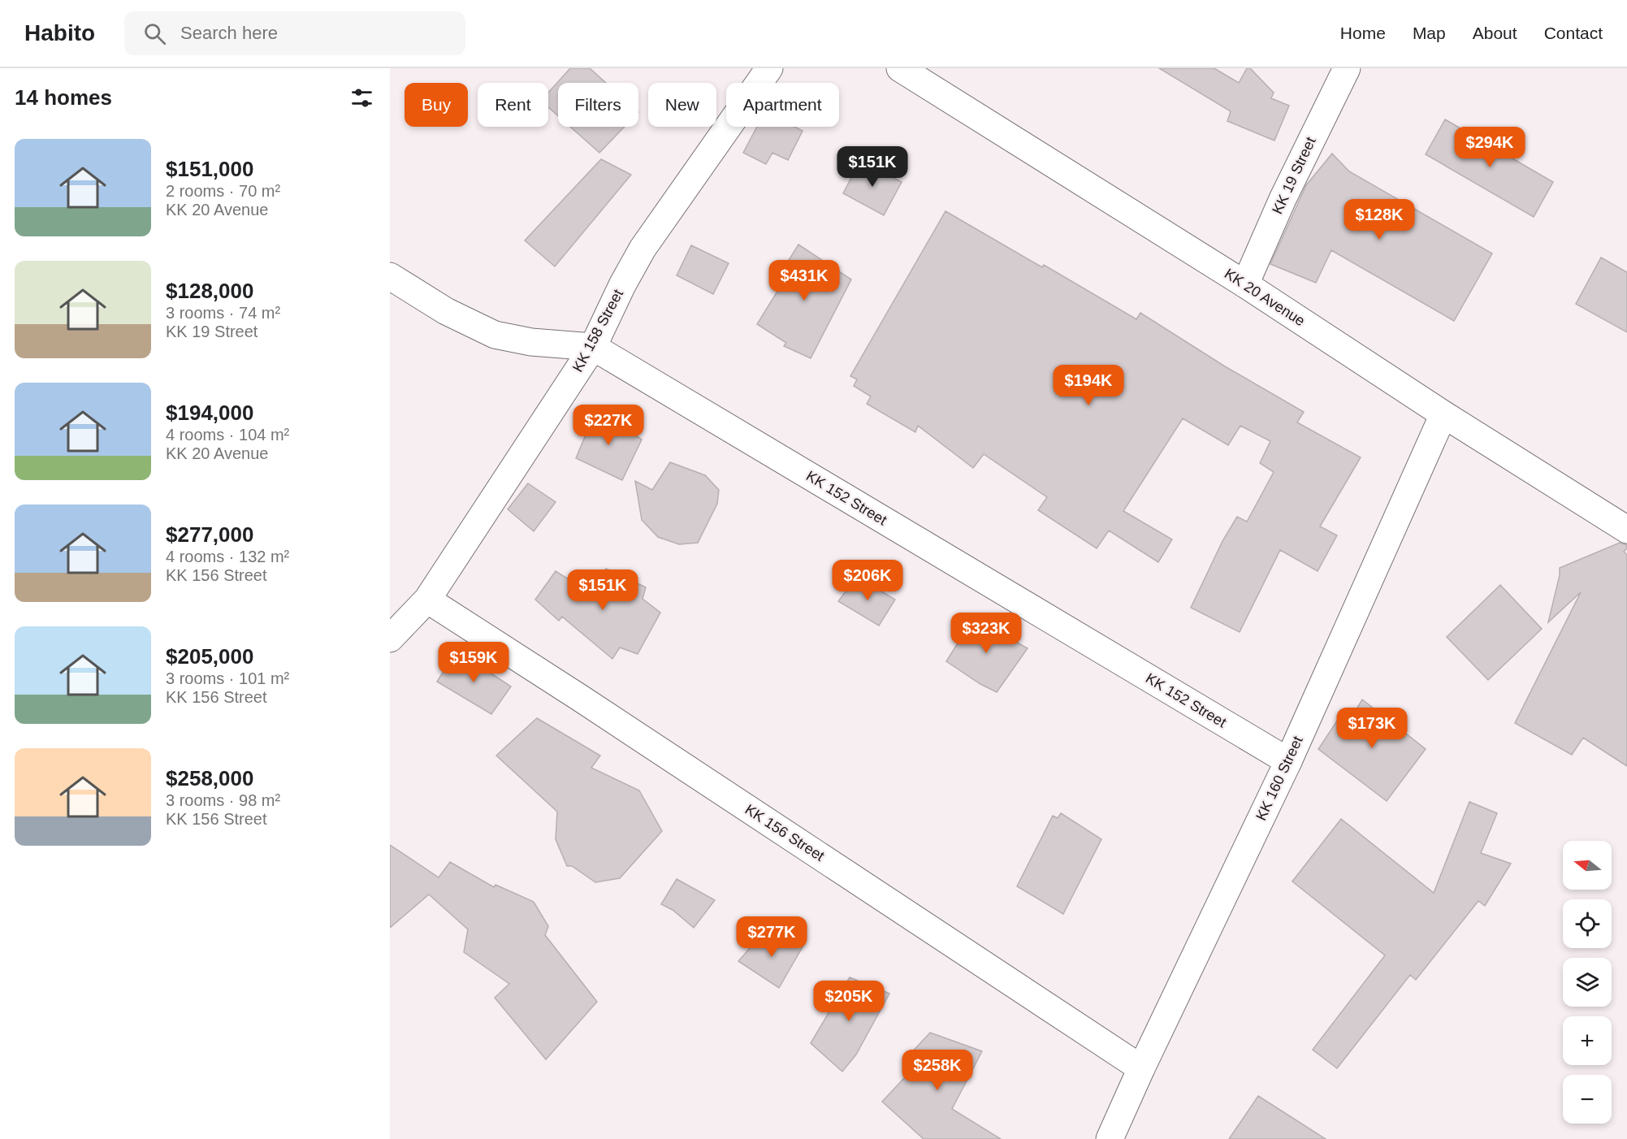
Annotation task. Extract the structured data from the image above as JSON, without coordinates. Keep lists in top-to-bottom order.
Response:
{
  "streets": {
    "street": [
      "KK 19 Street",
      "KK 20 Avenue",
      "KK 158 Street",
      "KK 152 Street",
      "KK 160 Street",
      "KK 156 Street"
    ]
  },
  "crossings": [
    ["KK 19 Street", "KK 20 Avenue"],
    ["KK 20 Avenue", "KK 160 Street"],
    ["KK 158 Street", "KK 152 Street"],
    ["KK 158 Street", "KK 156 Street"],
    ["KK 152 Street", "KK 160 Street"],
    ["KK 160 Street", "KK 156 Street"]
  ],
  "north": "left",
  "page": {
    "header": "Habito",
    "search": "Search here",
    "nav": [
      "Home",
      "Map",
      "About",
      "Contact"
    ],
    "heading": "14 homes",
    "chip": [
      "Buy",
      "Rent",
      "Filters",
      "New",
      "Apartment"
    ],
    "list": [
      {
        "name": "$151,000",
        "note": "2 rooms · 70 m² · KK 20 Avenue"
      },
      {
        "name": "$128,000",
        "note": "3 rooms · 74 m² · KK 19 Street"
      },
      {
        "name": "$194,000",
        "note": "4 rooms · 104 m² · KK 20 Avenue"
      },
      {
        "name": "$277,000",
        "note": "4 rooms · 132 m² · KK 156 Street"
      },
      {
        "name": "$205,000",
        "note": "3 rooms · 101 m² · KK 156 Street"
      },
      {
        "name": "$258,000",
        "note": "3 rooms · 98 m² · KK 156 Street"
      }
    ],
    "price": [
      "$294K",
      "$151K",
      "$128K",
      "$431K",
      "$194K",
      "$227K",
      "$206K",
      "$151K",
      "$323K",
      "$159K",
      "$173K",
      "$277K",
      "$205K",
      "$258K"
    ],
    "map_buttons": ["+", "−"]
  }
}
